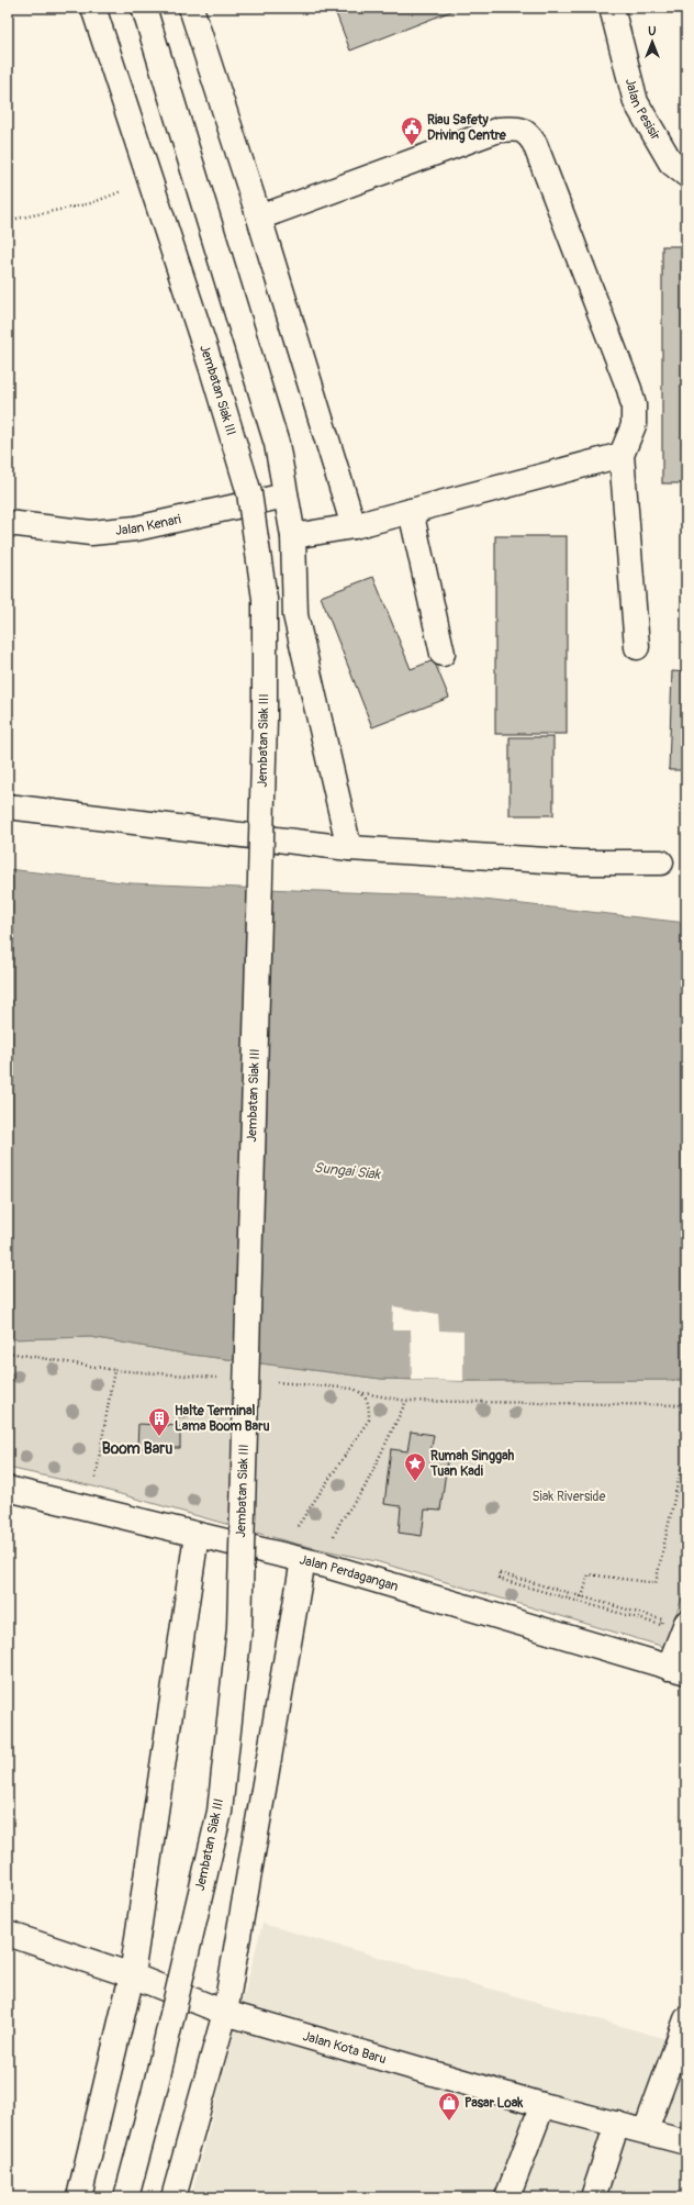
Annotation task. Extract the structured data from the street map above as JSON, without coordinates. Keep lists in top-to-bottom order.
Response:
{
  "streets": {
    "street": [
      "Jalan Pesisir",
      "Jembatan Siak III",
      "Jalan Kenari",
      "Jalan Perdagangan",
      "Jalan Kota Baru"
    ]
  },
  "districts": ["Boom Baru"],
  "water": ["Sungai Siak"],
  "parks": ["Siak Riverside"],
  "places": {
    "public building": ["Riau Safety Driving Centre"],
    "building": ["Halte Terminal Lama Boom Baru"],
    "place": ["Rumah Singgah Tuan Kadi"],
    "shop": ["Pasar Loak"]
  },
  "north": "top"
}
